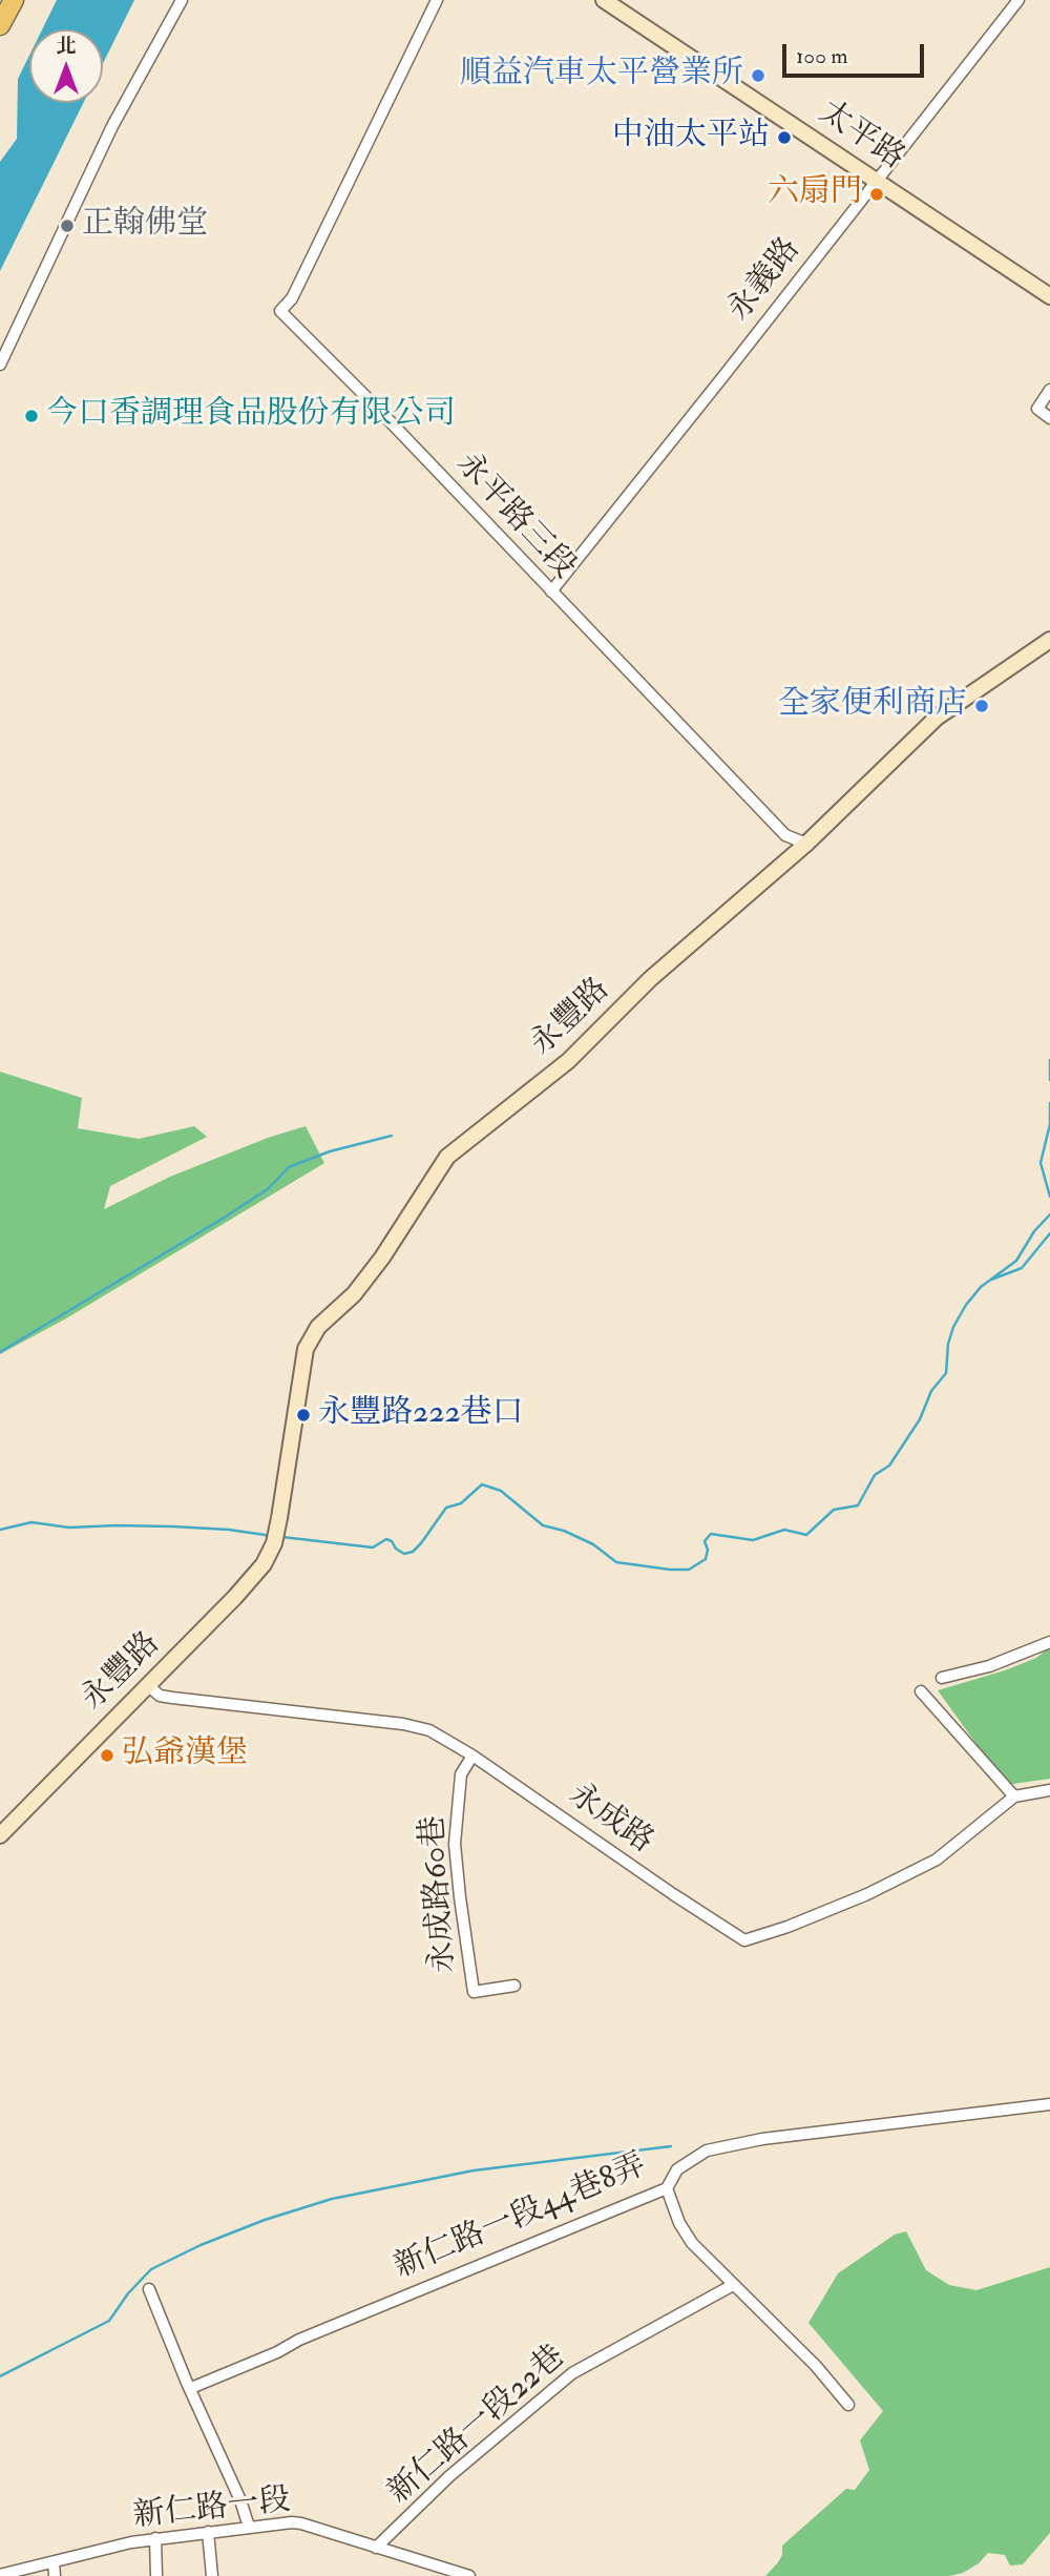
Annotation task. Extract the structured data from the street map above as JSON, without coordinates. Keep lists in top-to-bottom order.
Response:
{
  "streets": {
    "street": [
      "太平路",
      "永義路",
      "永平路三段",
      "永豐路",
      "永成路",
      "永成路60巷",
      "新仁路一段44巷8弄",
      "新仁路一段22巷",
      "新仁路一段"
    ]
  },
  "crossings": [
    ["太平路", "永義路"],
    ["永義路", "永平路三段"],
    ["永平路三段", "永豐路"],
    ["永豐路", "永成路"],
    ["永成路", "永成路60巷"],
    ["新仁路一段22巷", "新仁路一段"]
  ],
  "places": [
    "順益汽車太平營業所",
    "中油太平站",
    "六扇門",
    "正翰佛堂",
    "今口香調理食品股份有限公司",
    "全家便利商店",
    "永豐路222巷口",
    "弘爺漢堡"
  ],
  "scale_bar": "100 m",
  "north": "top"
}
